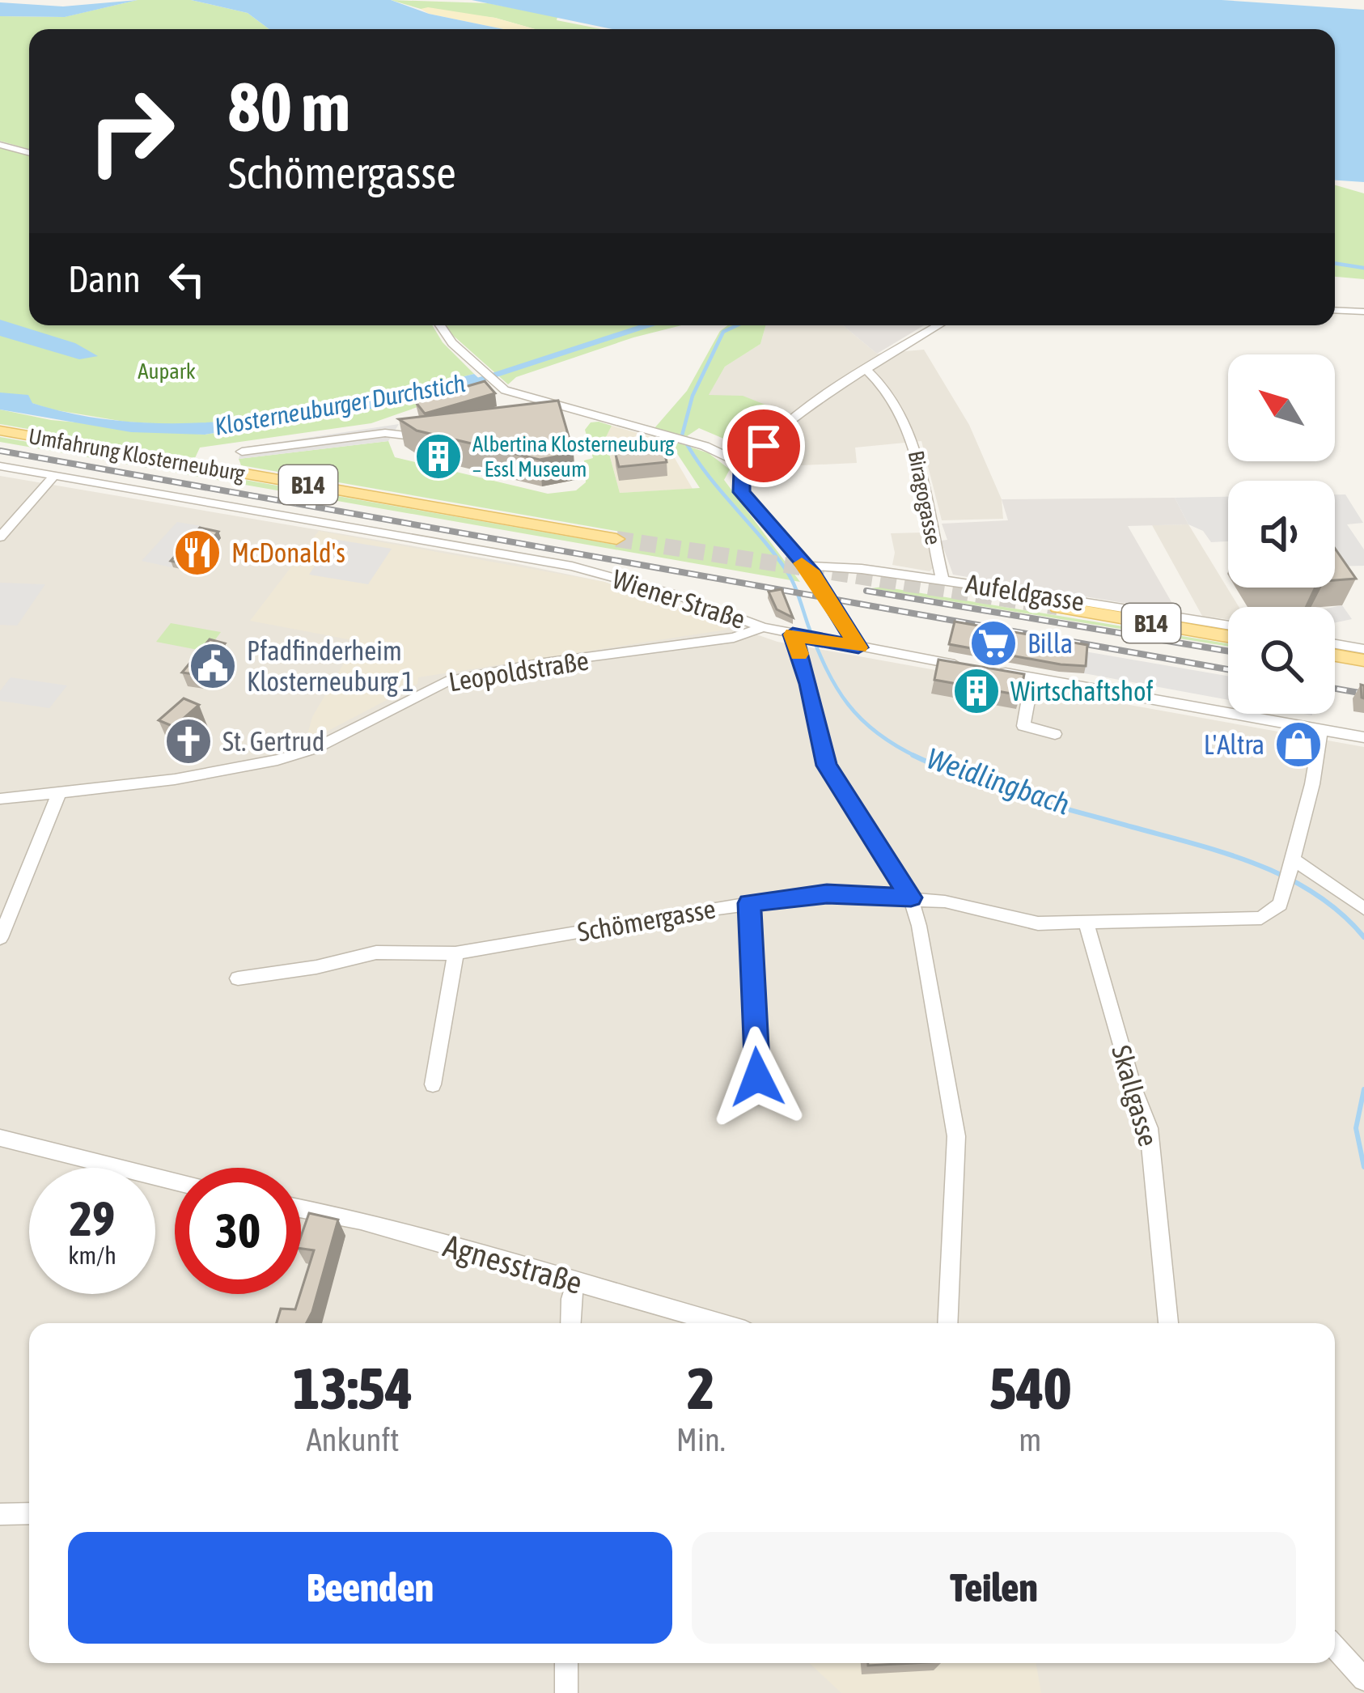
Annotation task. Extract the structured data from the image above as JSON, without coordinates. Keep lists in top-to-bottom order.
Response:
{
  "streets": {
    "main road": ["Umfahrung Klosterneuburg", "B14"],
    "street": [
      "Biragogasse",
      "Aufeldgasse",
      "Wiener Straße",
      "Leopoldstraße",
      "Schömergasse",
      "Skallgasse",
      "Agnesstraße"
    ]
  },
  "crossings": [
    ["Biragogasse", "Aufeldgasse"],
    ["Wiener Straße", "Leopoldstraße"],
    ["Schömergasse", "Skallgasse"]
  ],
  "water": ["Klosterneuburger Durchstich", "Weidlingbach"],
  "parks": ["Aupark"],
  "places": {
    "building": ["Albertina Klosterneuburg – Essl Museum", "Wirtschaftshof"],
    "restaurant": ["McDonald's"],
    "supermarket": ["Billa"],
    "public building": ["Pfadfinderheim Klosterneuburg 1"],
    "church": ["St. Gertrud"],
    "shop": ["L'Altra"]
  },
  "north": "top left",
  "page": {
    "turn": ["80 m", "Schömergasse"],
    "then": "Dann",
    "speed": "29 km/h",
    "limit": "30",
    "eta": [
      "13:54",
      "Ankunft",
      "2",
      "Min.",
      "540",
      "m"
    ],
    "buttons": ["Beenden", "Teilen"]
  }
}
